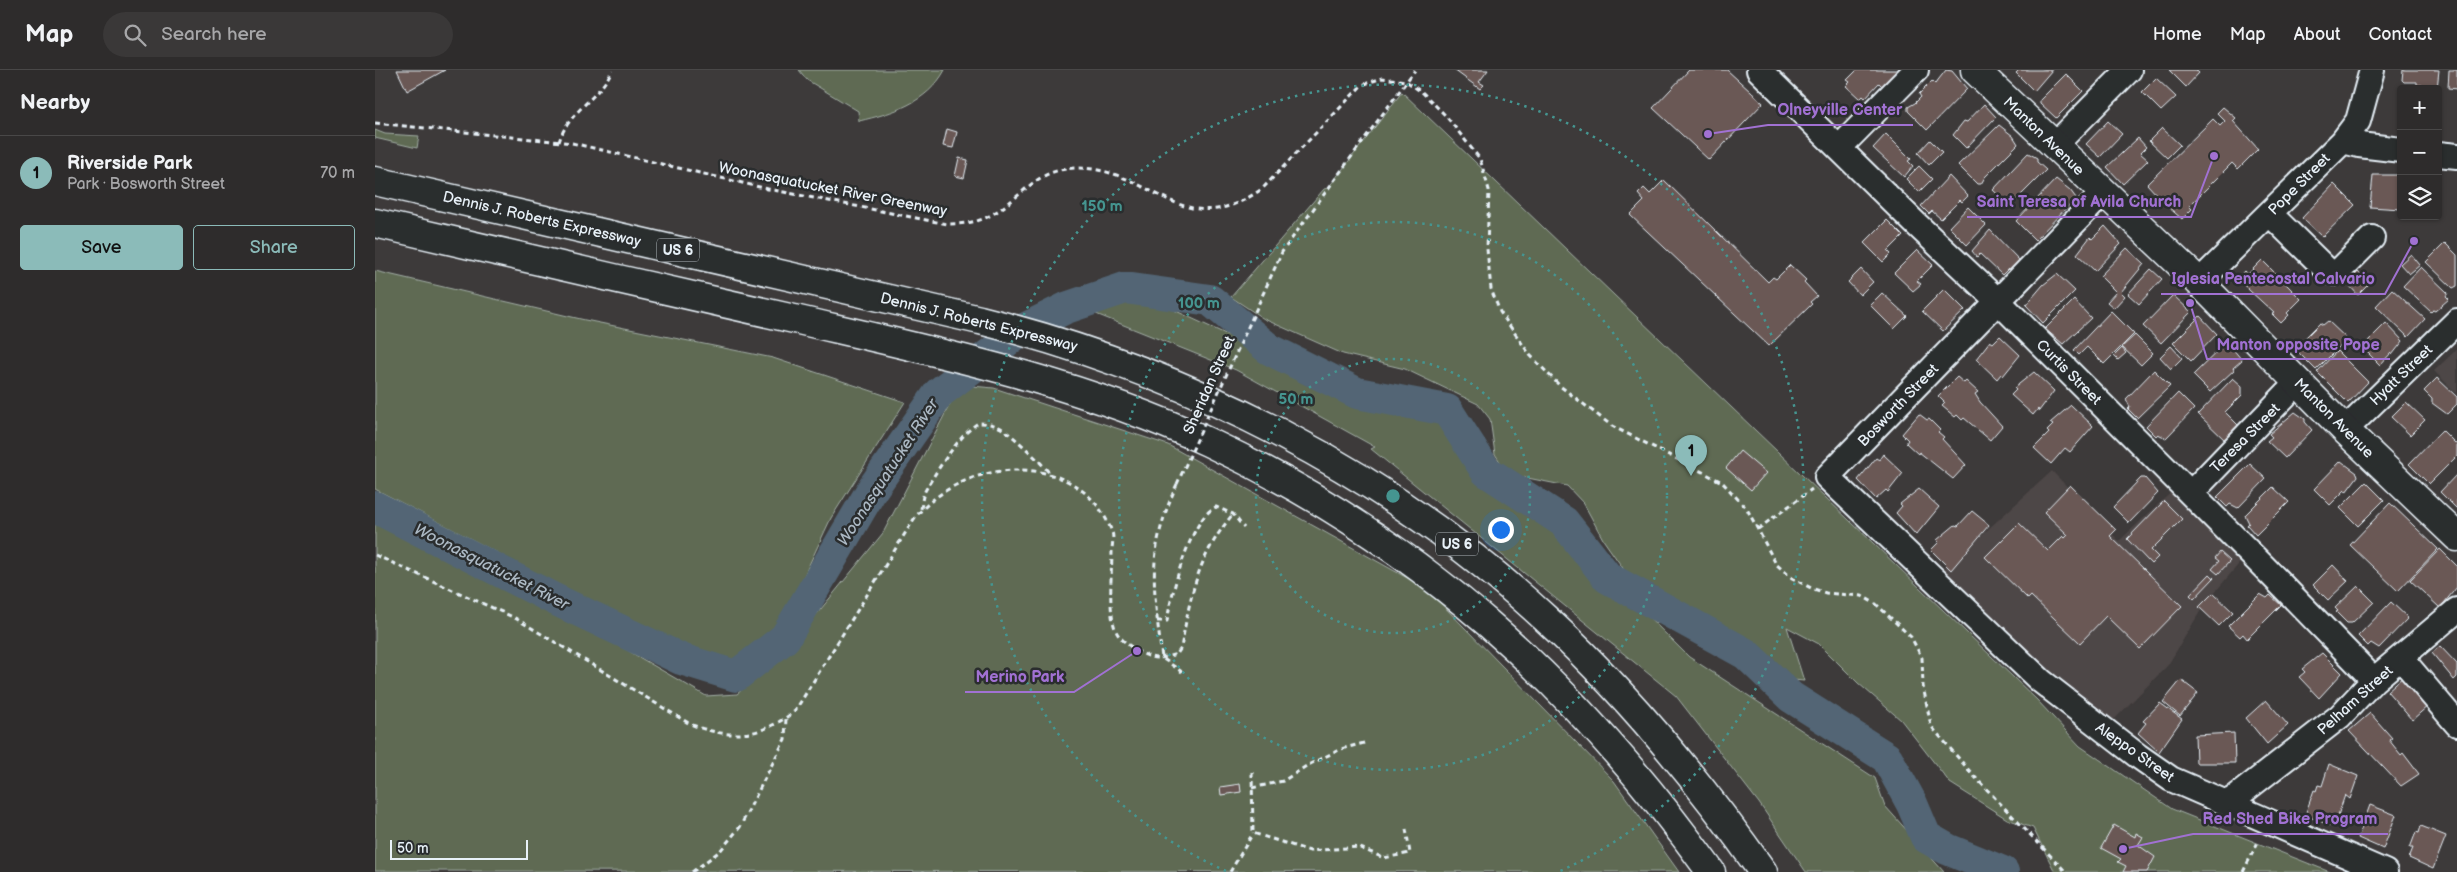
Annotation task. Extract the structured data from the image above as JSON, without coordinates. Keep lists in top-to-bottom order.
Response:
{
  "streets": {
    "main road": ["Manton Avenue", "Dennis J. Roberts Expressway", "US 6"],
    "street": [
      "Pope Street",
      "Curtis Street",
      "Hyatt Street",
      "Bosworth Street",
      "Teresa Street",
      "Pelham Street",
      "Aleppo Street"
    ],
    "path": ["Woonasquatucket River Greenway", "Sheridan Street"]
  },
  "crossings": [
    ["Manton Avenue", "Pope Street"],
    ["Manton Avenue", "Hyatt Street"],
    ["Manton Avenue", "Bosworth Street"],
    ["Manton Avenue", "Teresa Street"],
    ["Woonasquatucket River Greenway", "Sheridan Street"],
    ["Curtis Street", "Bosworth Street"],
    ["Curtis Street", "Teresa Street"],
    ["Curtis Street", "Pelham Street"],
    ["Bosworth Street", "Aleppo Street"],
    ["Pelham Street", "Aleppo Street"]
  ],
  "water": ["Woonasquatucket River"],
  "places": [
    "Olneyville Center",
    "Saint Teresa of Avila Church",
    "Iglesia Pentecostal Calvario",
    "Manton opposite Pope",
    "Merino Park",
    "Red Shed Bike Program"
  ],
  "scale_bar": "50 m",
  "page": {
    "header": "Map",
    "search": "Search here",
    "nav": [
      "Home",
      "Map",
      "About",
      "Contact"
    ],
    "heading": "Nearby",
    "map_buttons": ["+", "−"],
    "list": [
      {
        "mark": "1",
        "name": "Riverside Park",
        "note": "Park · Bosworth Street",
        "value": "70 m"
      }
    ],
    "buttons": ["Save", "Share"],
    "pins": "1",
    "scale": "50 m"
  },
  "rings": ["150 m", "100 m", "50 m"]
}
